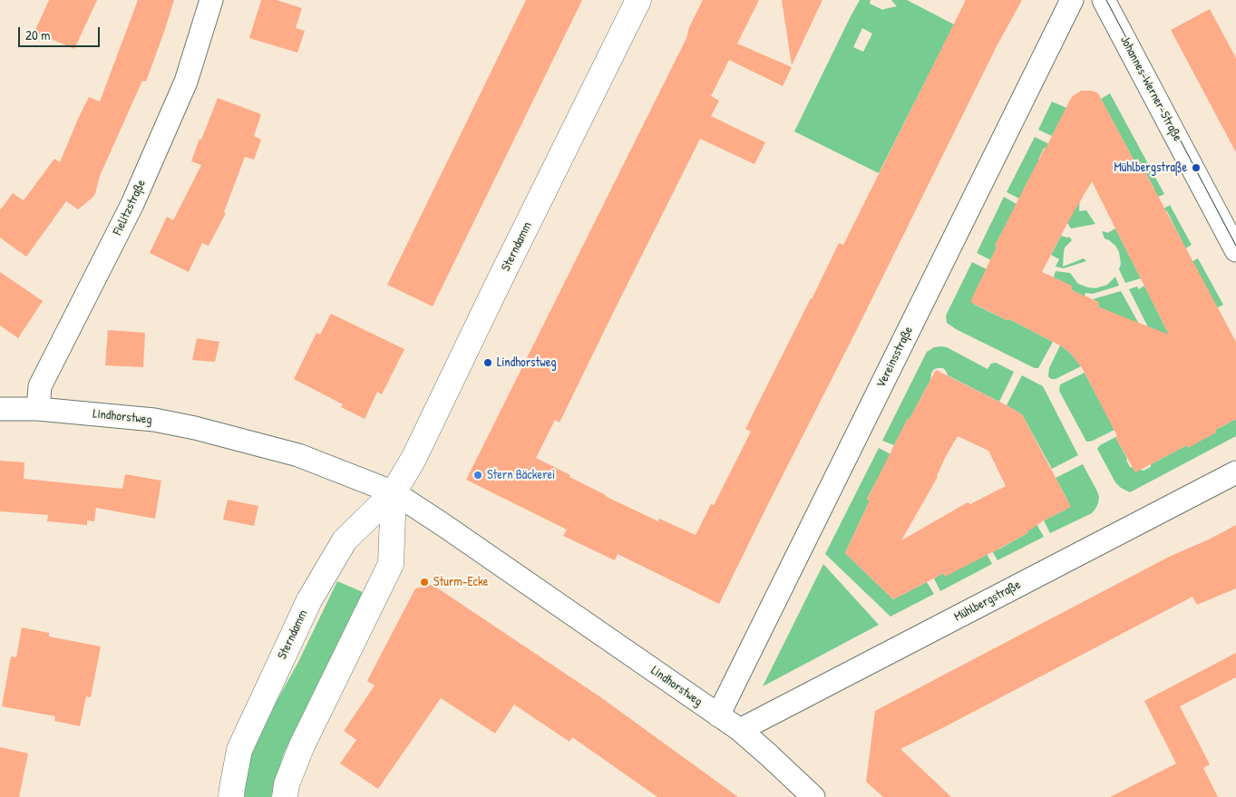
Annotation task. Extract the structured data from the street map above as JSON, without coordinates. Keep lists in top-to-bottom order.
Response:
{
  "streets": {
    "street": [
      "Johannes-Werner-Straße",
      "Fielitzstraße",
      "Sterndamm",
      "Vereinsstraße",
      "Lindhorstweg",
      "Mühlbergstraße"
    ]
  },
  "crossings": [
    ["Fielitzstraße", "Lindhorstweg"],
    ["Sterndamm", "Lindhorstweg"],
    ["Vereinsstraße", "Lindhorstweg"],
    ["Lindhorstweg", "Mühlbergstraße"]
  ],
  "places": [
    "Mühlbergstraße",
    "Lindhorstweg",
    "Stern Bäckerei",
    "Sturm-Ecke"
  ],
  "scale_bar": "20 m"
}
